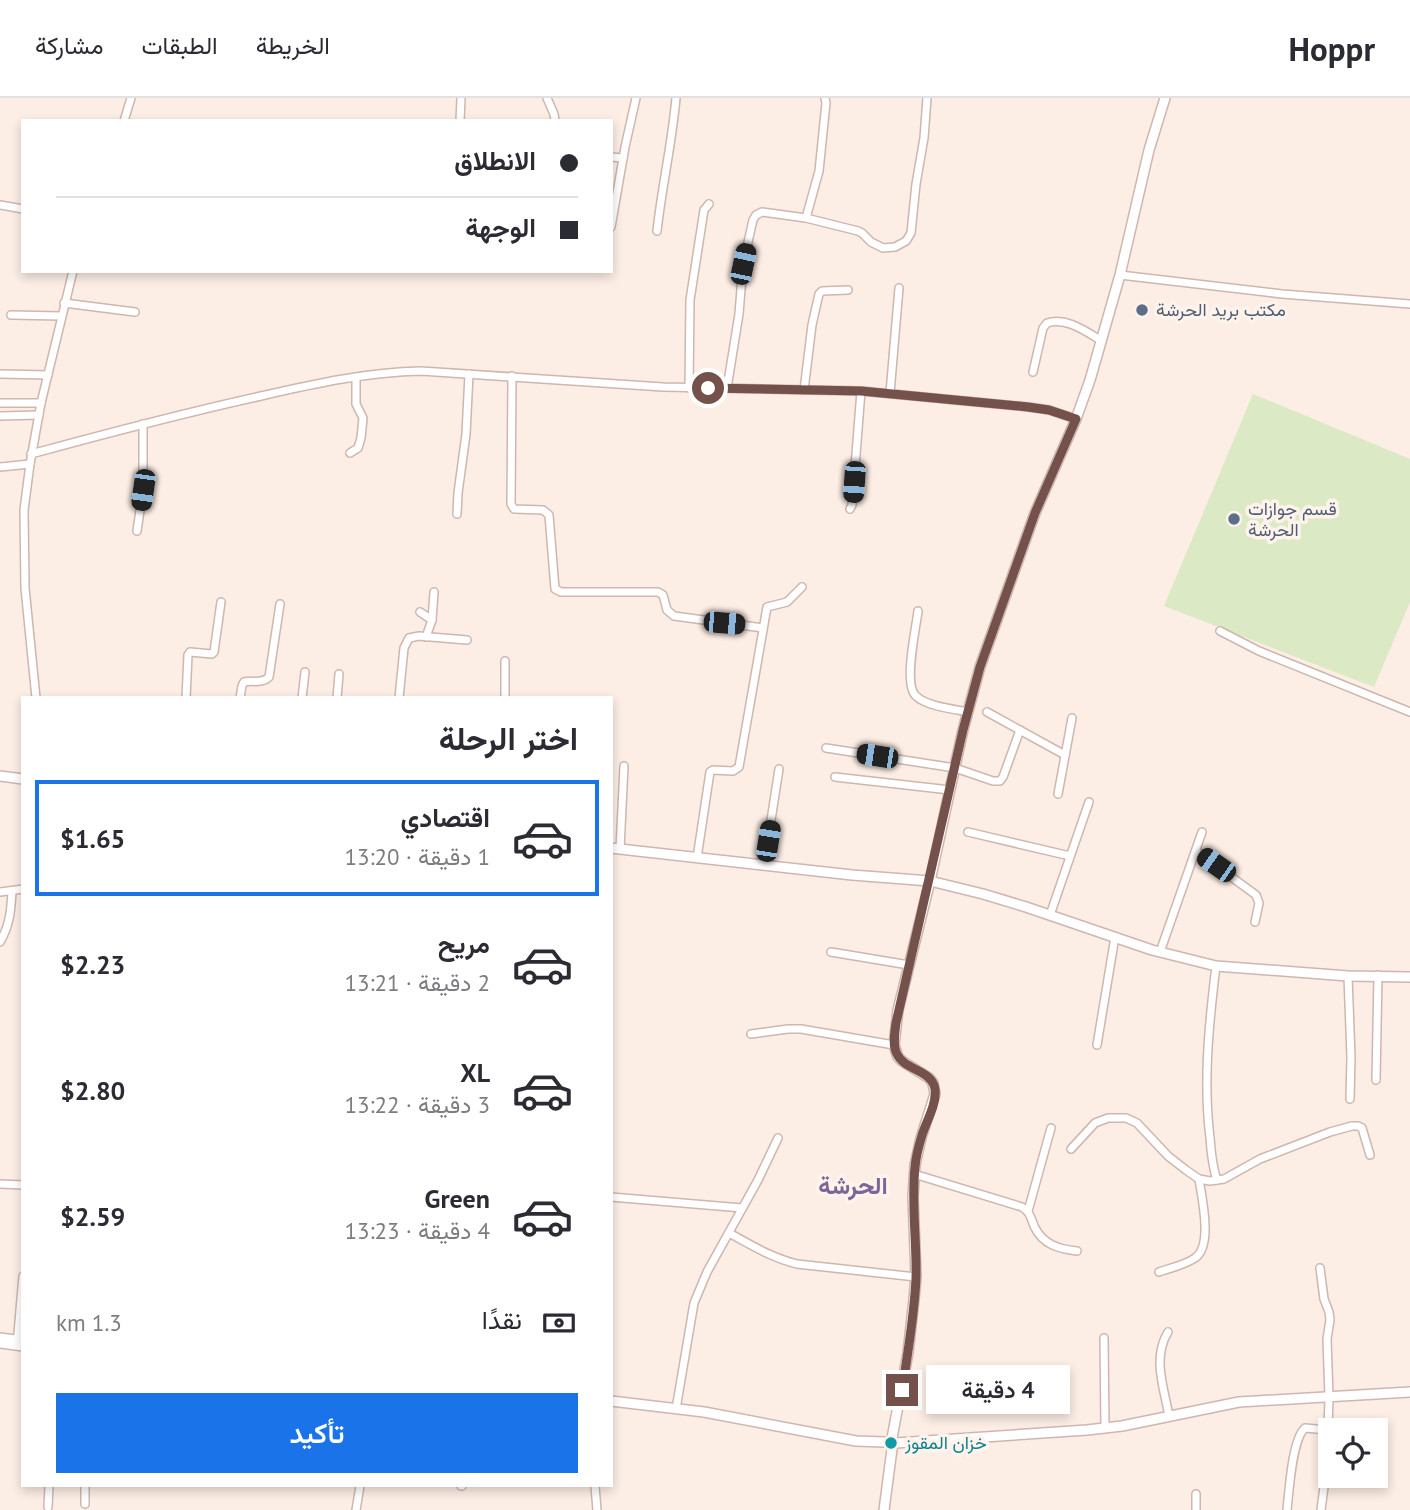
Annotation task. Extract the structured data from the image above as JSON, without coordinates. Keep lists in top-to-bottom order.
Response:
{
  "districts": ["الحرشة"],
  "places": ["مكتب بريد الحرشة", "قسم جوازات الحرشة", "خزان المقوز"],
  "page": {
    "header": "Hoppr",
    "nav": ["الخريطة", "الطبقات", "مشاركة"],
    "banner": ["الانطلاق", "الوجهة"],
    "heading": "اختر الرحلة",
    "list": [
      {
        "name": "اقتصادي",
        "note": "1 دقيقة · 13:20",
        "value": "$1.65"
      },
      {
        "name": "مريح",
        "note": "2 دقيقة · 13:21",
        "value": "$2.23"
      },
      {
        "name": "XL",
        "note": "3 دقيقة · 13:22",
        "value": "$2.80"
      },
      {
        "name": "Green",
        "note": "4 دقيقة · 13:23",
        "value": "$2.59"
      }
    ],
    "pay": ["نقدًا", "1.3 km"],
    "bubble": "4 دقيقة",
    "buttons": "تأكيد"
  }
}
